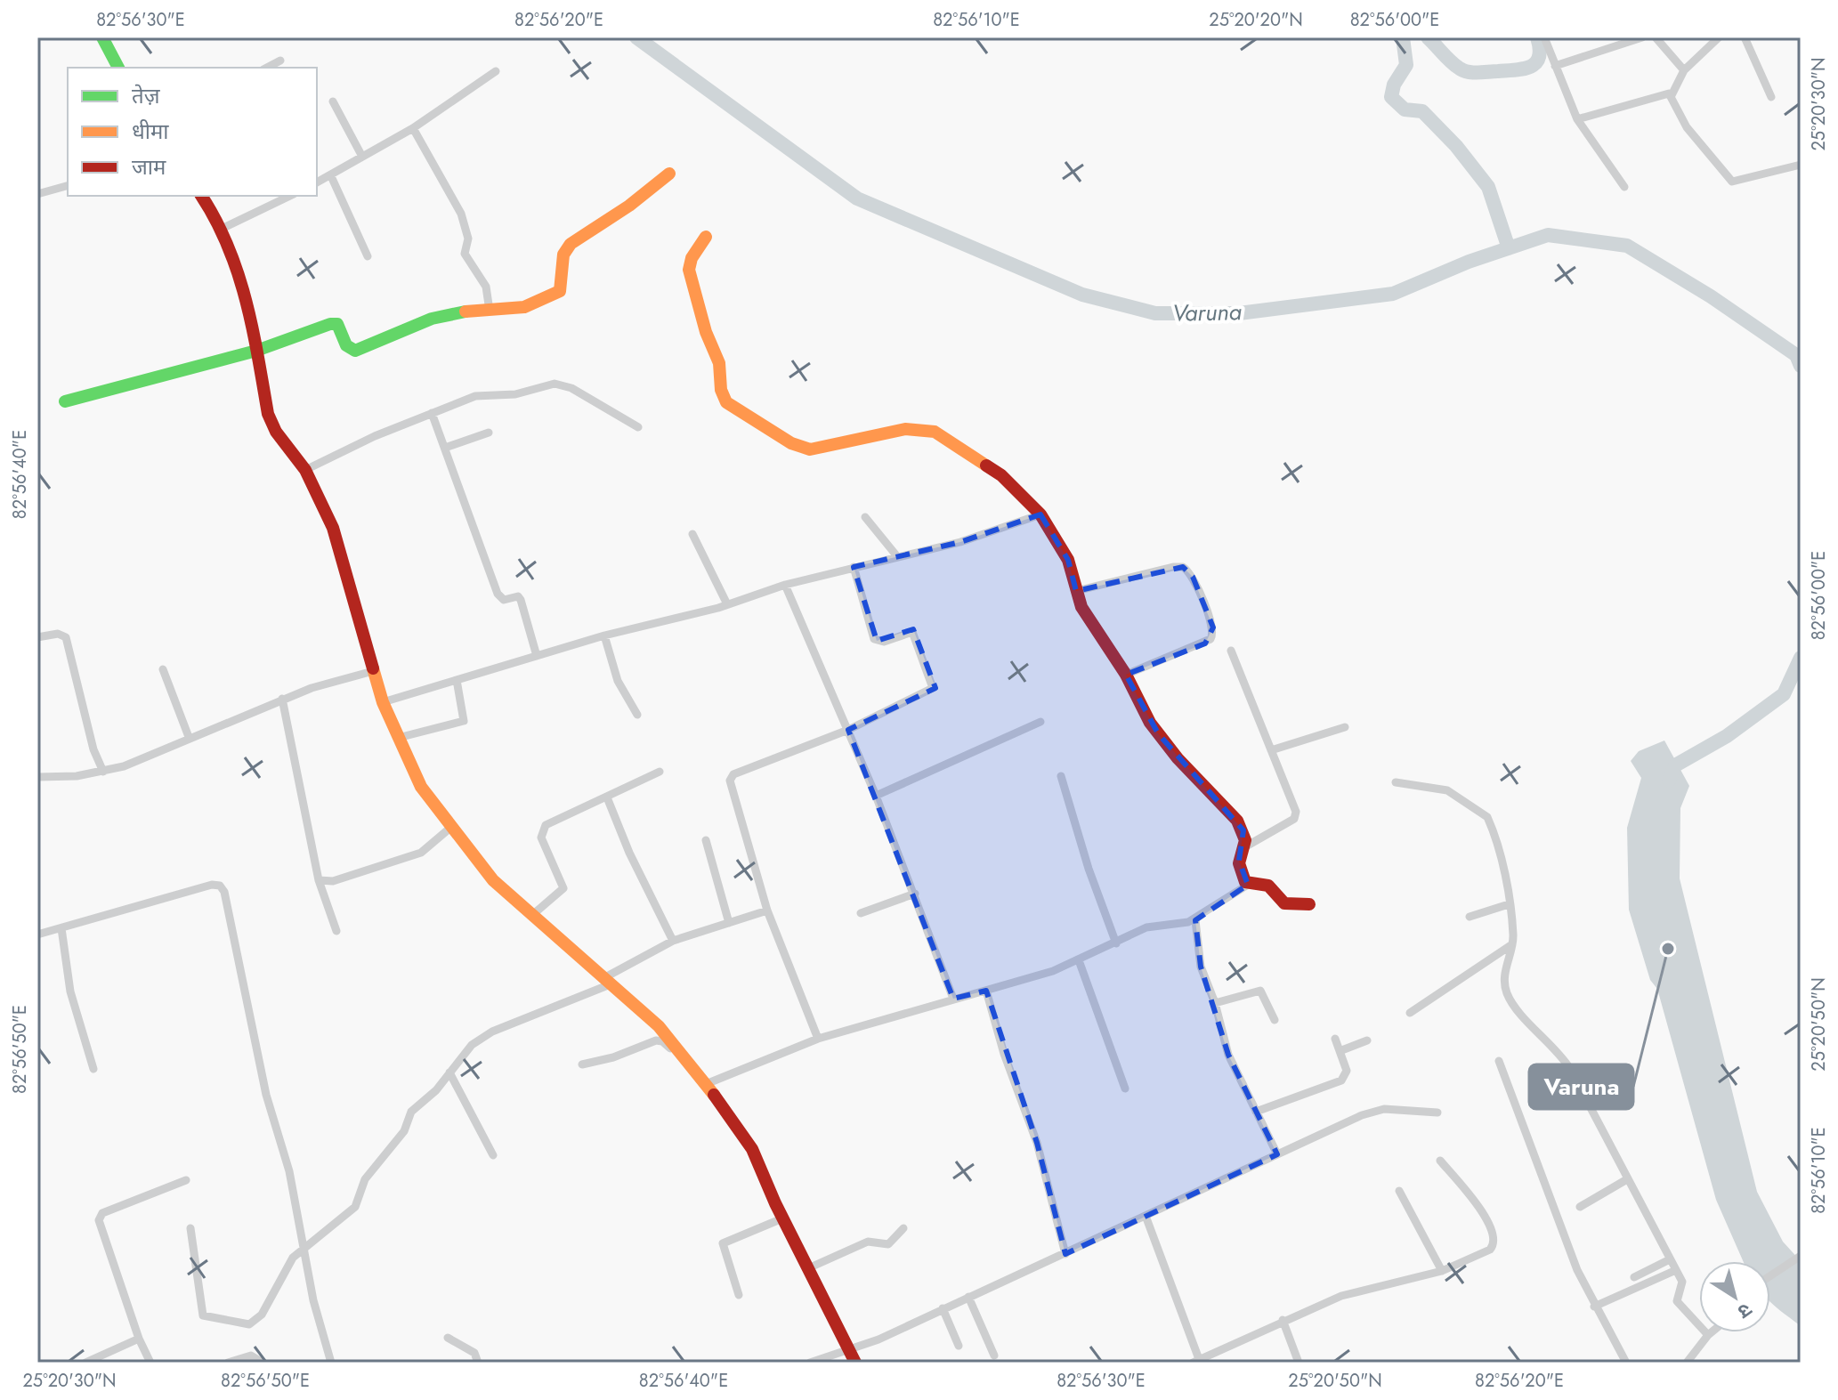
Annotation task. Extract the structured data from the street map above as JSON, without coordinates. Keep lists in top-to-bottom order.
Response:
{
  "water": ["Varuna"],
  "places": ["Varuna"],
  "legend": ["तेज़", "धीमा", "जाम"],
  "north": "bottom right",
  "coordinates": [
    "82°56'30\"E",
    "82°56'20\"E",
    "82°56'10\"E",
    "25°20'20\"N",
    "82°56'00\"E",
    "25°20'30\"N",
    "82°56'40\"E",
    "25°20'50\"N",
    "82°56'50\"E"
  ]
}
